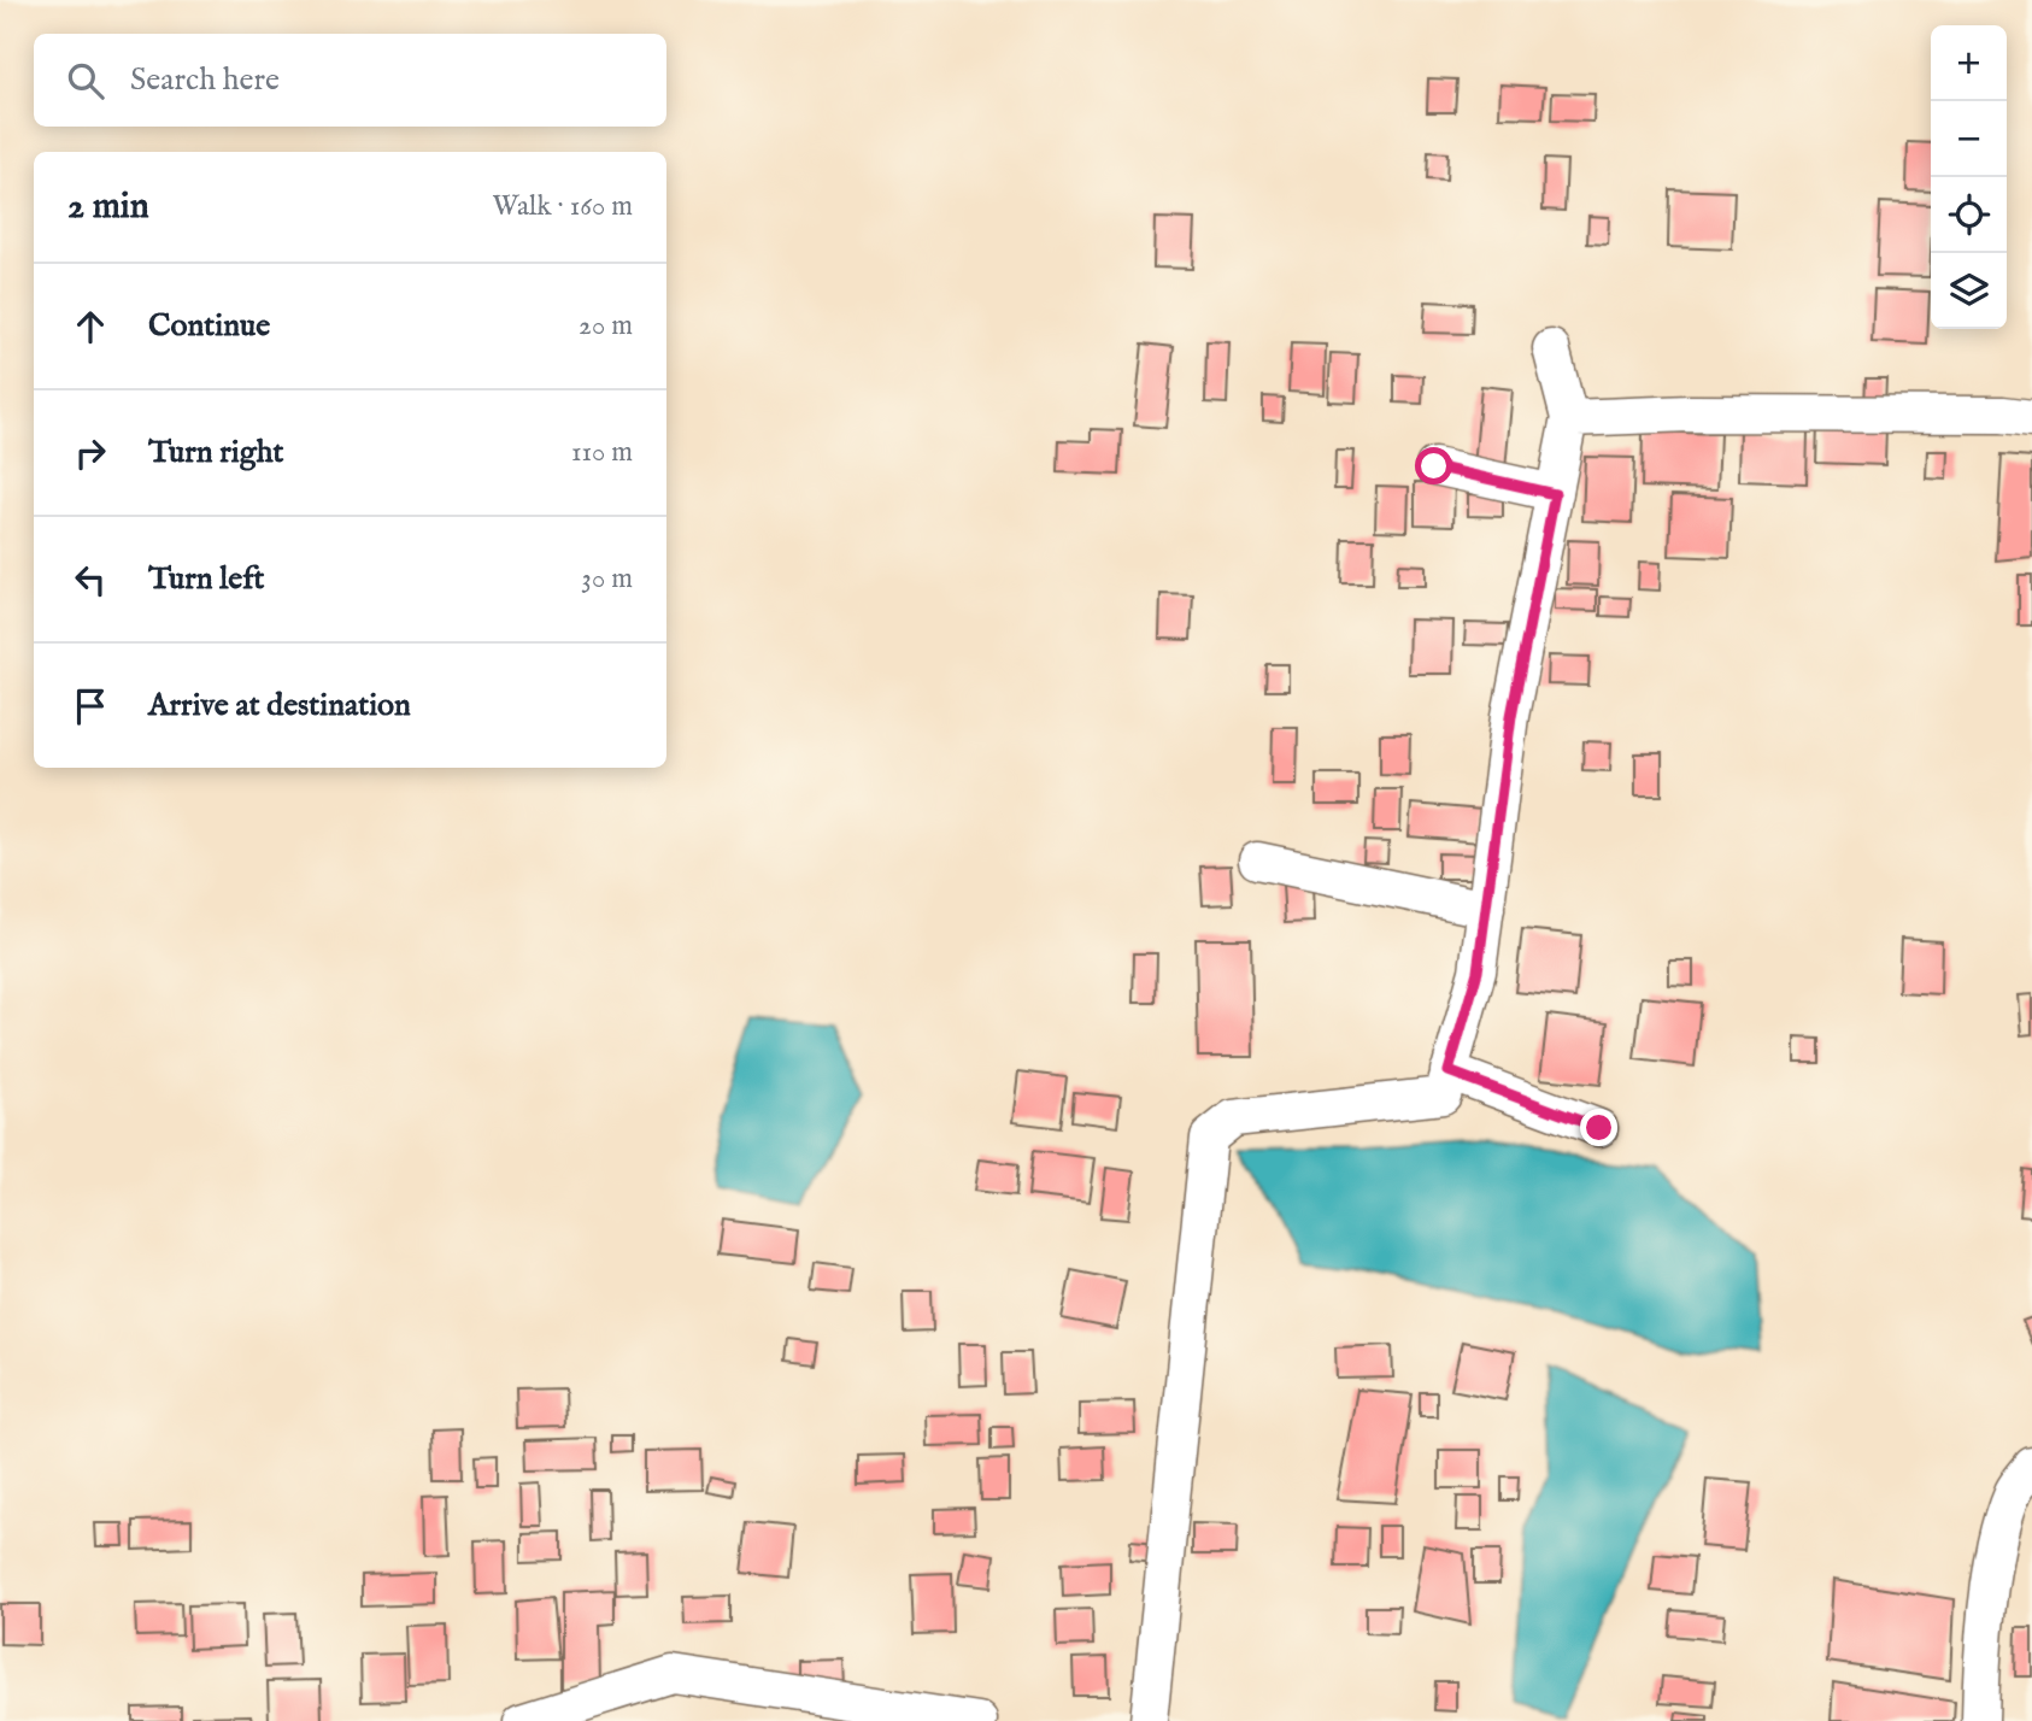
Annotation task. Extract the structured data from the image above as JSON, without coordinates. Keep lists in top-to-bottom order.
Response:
{
  "page": {
    "map_buttons": ["+", "−"],
    "search": "Search here",
    "heading": ["2 min", "Walk · 160 m"],
    "list": [
      ["Continue", "20 m"],
      ["Turn right", "110 m"],
      ["Turn left", "30 m"],
      "Arrive at destination"
    ]
  }
}
